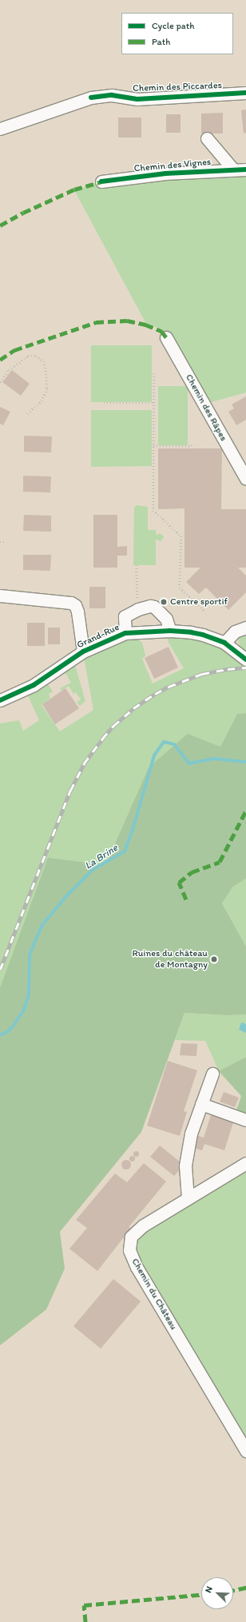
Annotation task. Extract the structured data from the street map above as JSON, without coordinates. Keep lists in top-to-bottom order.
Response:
{
  "streets": {
    "street": [
      "Chemin des Piccardes",
      "Chemin des Vignes",
      "Chemin des Râpes",
      "Grand-Rue",
      "Chemin du Château"
    ]
  },
  "water": ["La Brine"],
  "places": ["Centre sportif", "Ruines du château de Montagny"],
  "legend": ["Cycle path", "Path"],
  "north": "top left"
}
